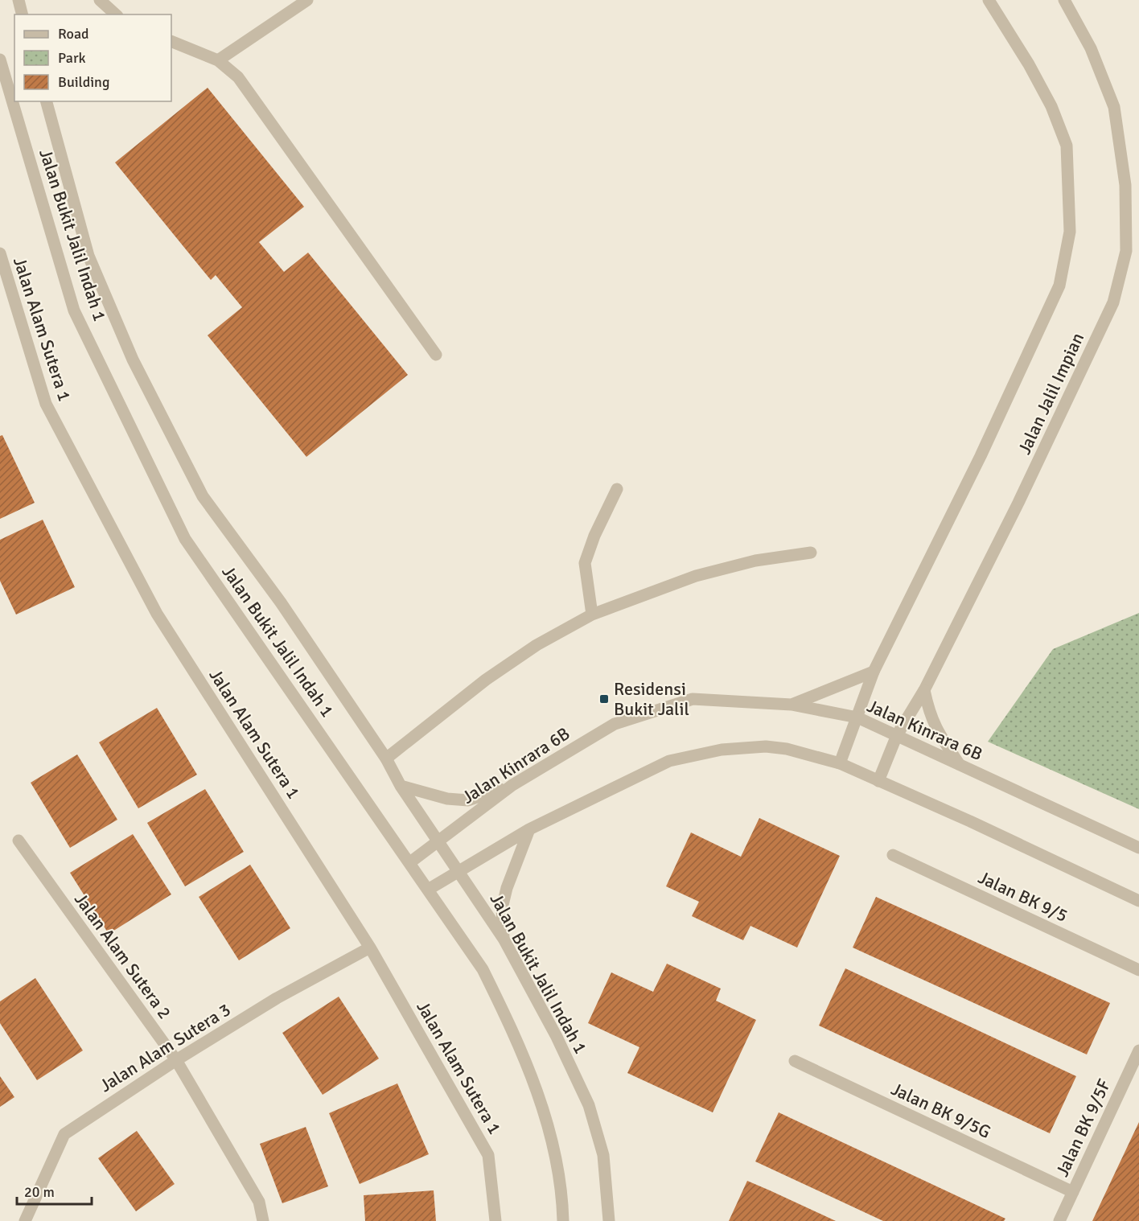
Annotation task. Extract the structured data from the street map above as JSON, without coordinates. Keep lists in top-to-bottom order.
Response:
{
  "streets": {
    "street": [
      "Jalan Bukit Jalil Indah 1",
      "Jalan Alam Sutera 1",
      "Jalan Jalil Impian",
      "Jalan Kinrara 6B",
      "Jalan BK 9/5",
      "Jalan Alam Sutera 2",
      "Jalan Alam Sutera 3",
      "Jalan BK 9/5G",
      "Jalan BK 9/5F"
    ]
  },
  "crossings": [
    ["Jalan Bukit Jalil Indah 1", "Jalan Kinrara 6B"],
    ["Jalan Alam Sutera 1", "Jalan Alam Sutera 3"],
    ["Jalan Jalil Impian", "Jalan Kinrara 6B"],
    ["Jalan Alam Sutera 2", "Jalan Alam Sutera 3"],
    ["Jalan BK 9/5G", "Jalan BK 9/5F"]
  ],
  "places": {
    "transit": ["Residensi Bukit Jalil"]
  },
  "legend": ["Road", "Park", "Building"],
  "scale_bar": "20 m"
}
